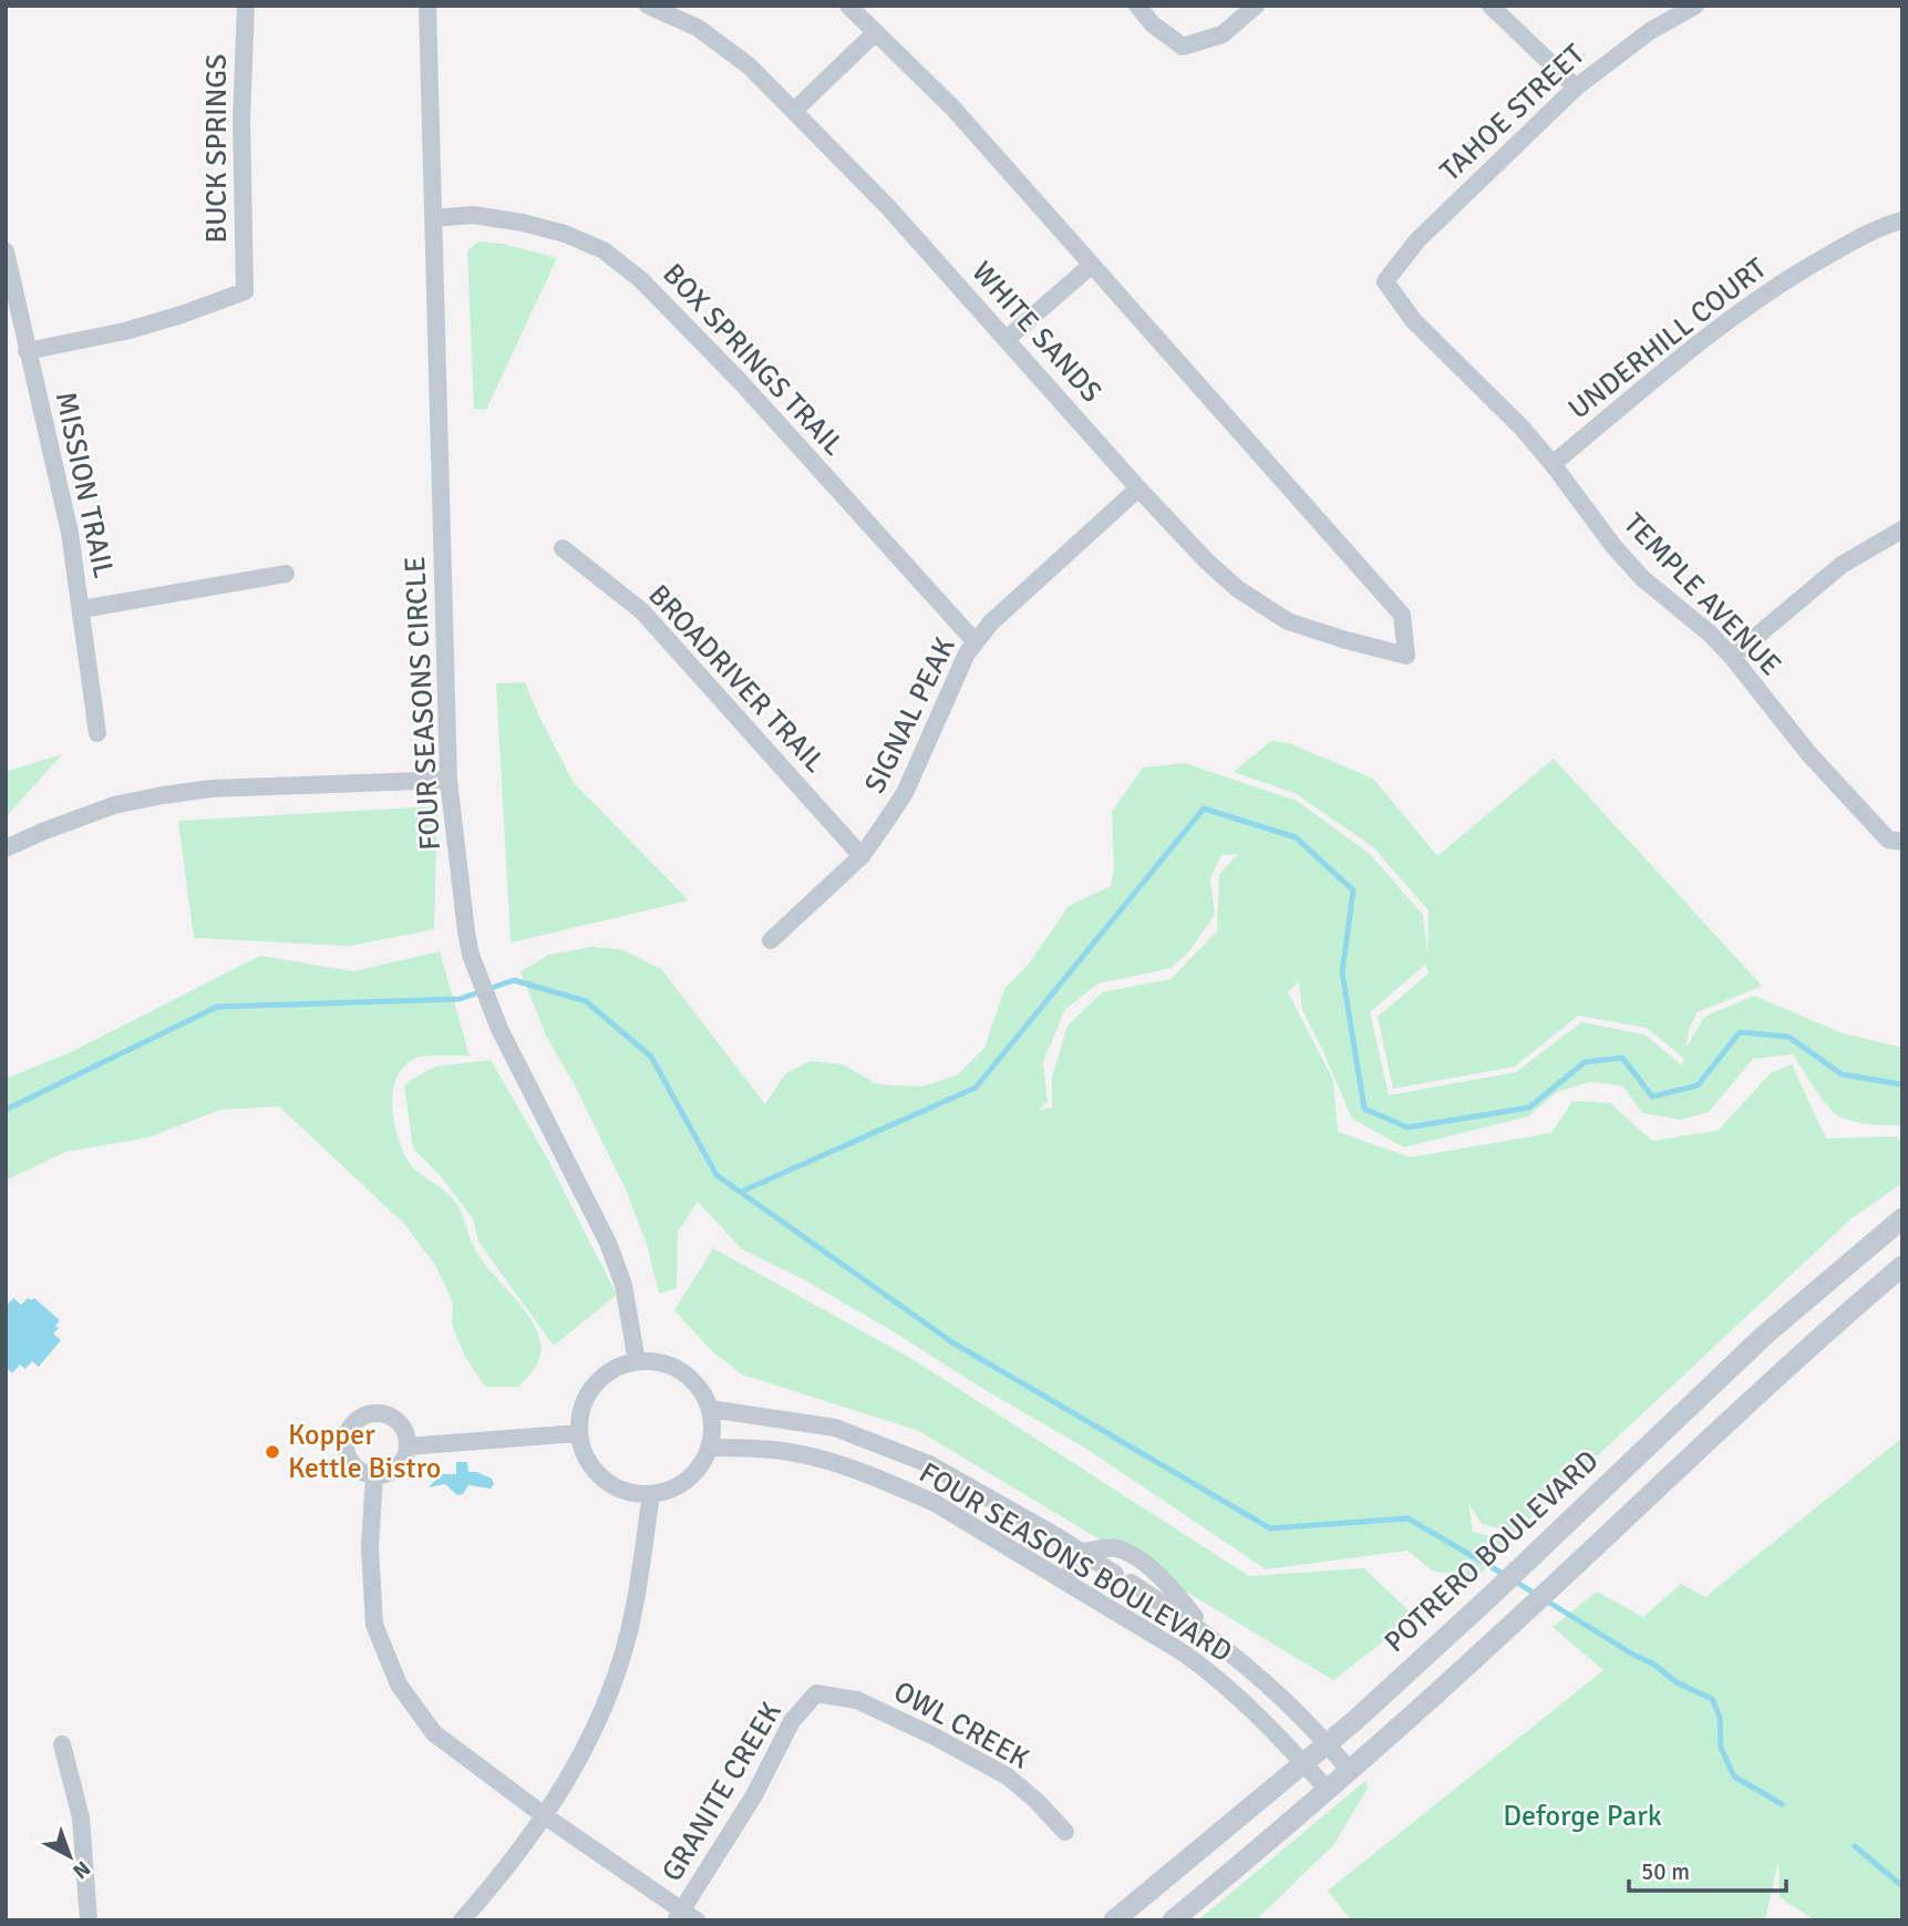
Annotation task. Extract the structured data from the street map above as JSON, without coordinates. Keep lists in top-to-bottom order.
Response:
{
  "streets": {
    "street": [
      "TAHOE STREET",
      "BUCK SPRINGS",
      "WHITE SANDS",
      "UNDERHILL COURT",
      "BOX SPRINGS TRAIL",
      "MISSION TRAIL",
      "TEMPLE AVENUE",
      "BROADRIVER TRAIL",
      "FOUR SEASONS CIRCLE",
      "SIGNAL PEAK",
      "POTRERO BOULEVARD",
      "FOUR SEASONS BOULEVARD",
      "OWL CREEK",
      "GRANITE CREEK"
    ]
  },
  "crossings": [
    ["TAHOE STREET", "TEMPLE AVENUE"],
    ["BUCK SPRINGS", "MISSION TRAIL"],
    ["WHITE SANDS", "SIGNAL PEAK"],
    ["UNDERHILL COURT", "TEMPLE AVENUE"],
    ["BOX SPRINGS TRAIL", "FOUR SEASONS CIRCLE"],
    ["BOX SPRINGS TRAIL", "SIGNAL PEAK"],
    ["BROADRIVER TRAIL", "SIGNAL PEAK"],
    ["FOUR SEASONS CIRCLE", "FOUR SEASONS BOULEVARD"],
    ["POTRERO BOULEVARD", "FOUR SEASONS BOULEVARD"],
    ["OWL CREEK", "GRANITE CREEK"]
  ],
  "parks": ["Deforge Park"],
  "places": ["Kopper Kettle Bistro"],
  "scale_bar": "50 m",
  "north": "bottom right"
}
